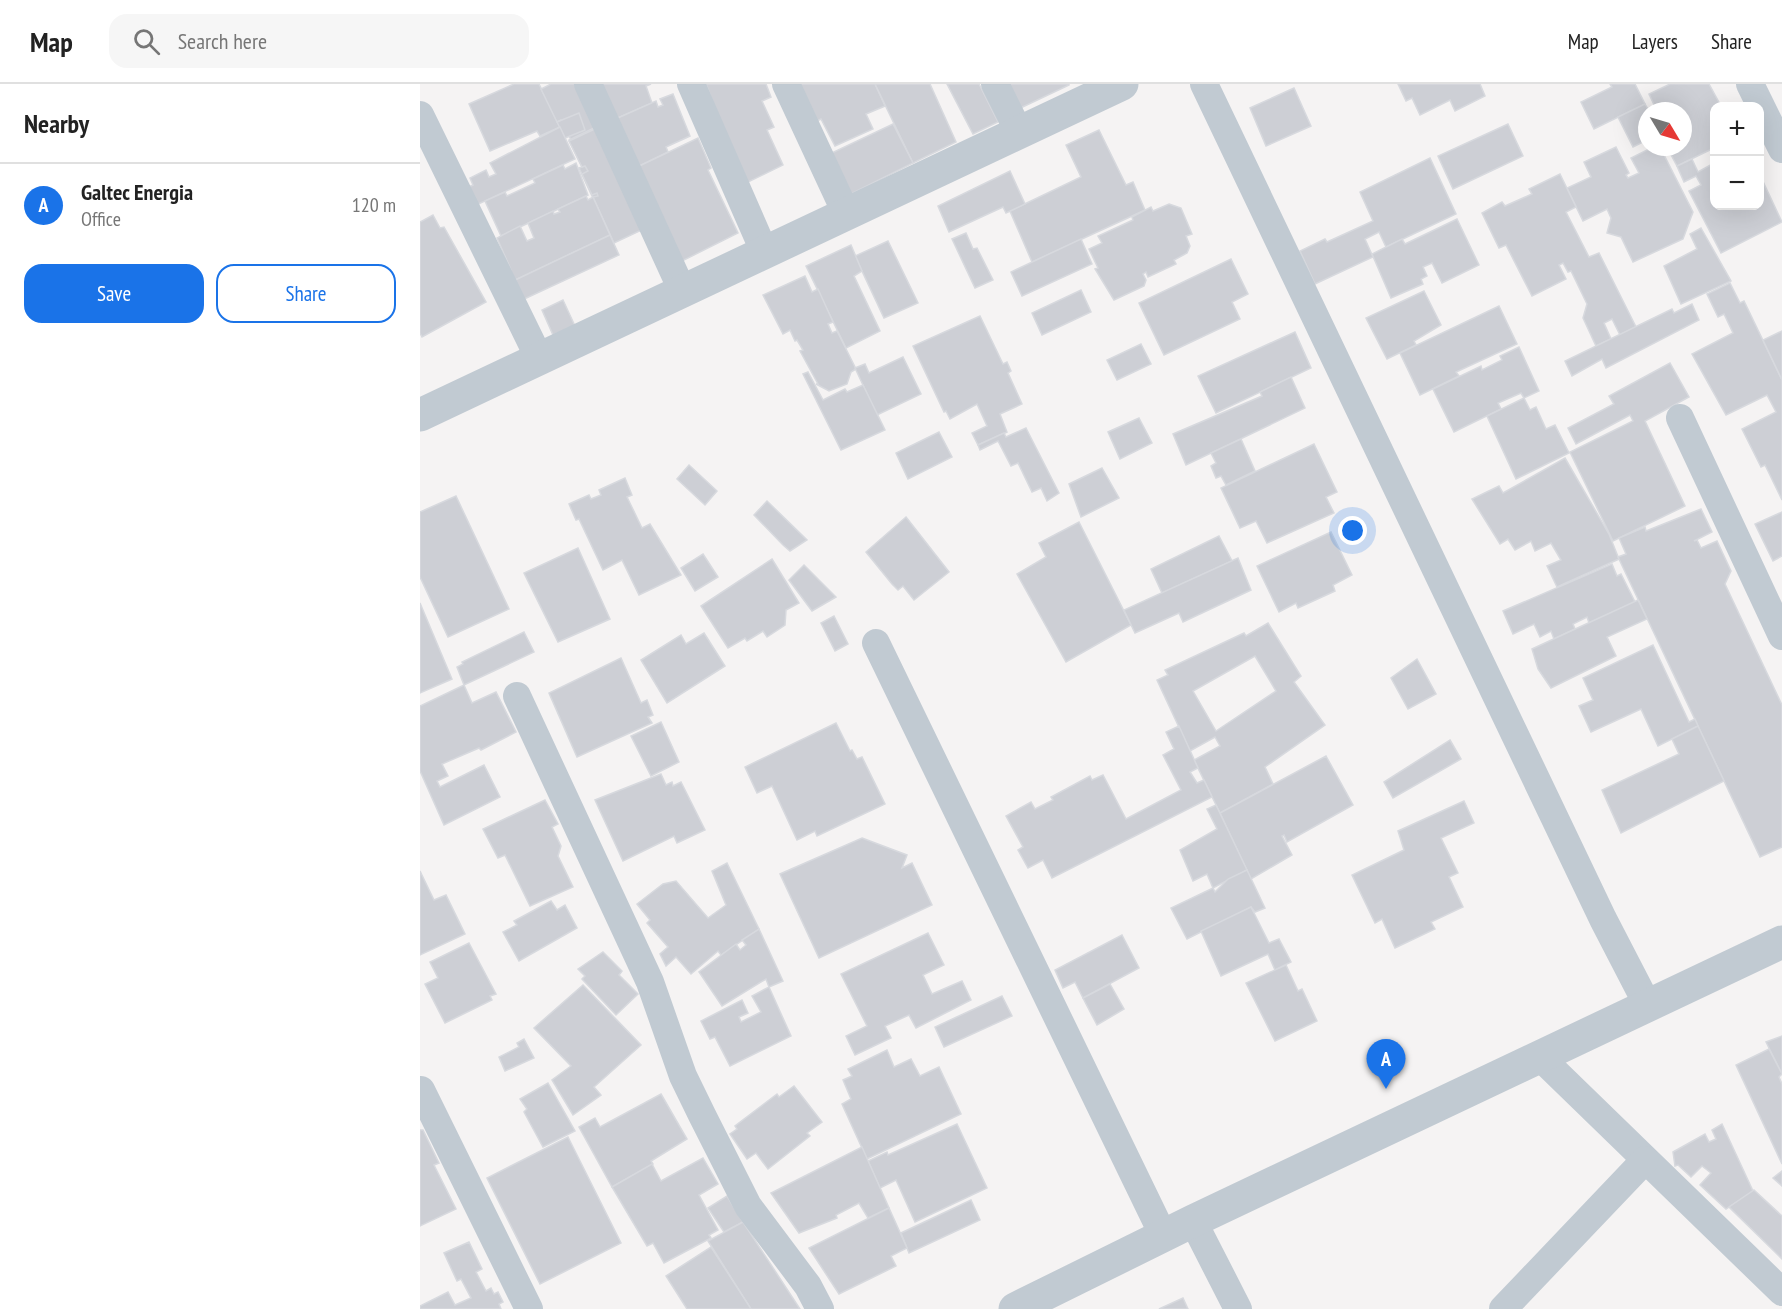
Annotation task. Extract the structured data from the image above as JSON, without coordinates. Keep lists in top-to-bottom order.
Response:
{
  "north": "bottom right",
  "page": {
    "header": "Map",
    "search": "Search here",
    "nav": ["Map", "Layers", "Share"],
    "heading": "Nearby",
    "map_buttons": ["+", "−"],
    "list": [
      {
        "mark": "A",
        "name": "Galtec Energia",
        "note": "Office",
        "value": "120 m"
      }
    ],
    "buttons": ["Save", "Share"],
    "pins": "A"
  }
}
